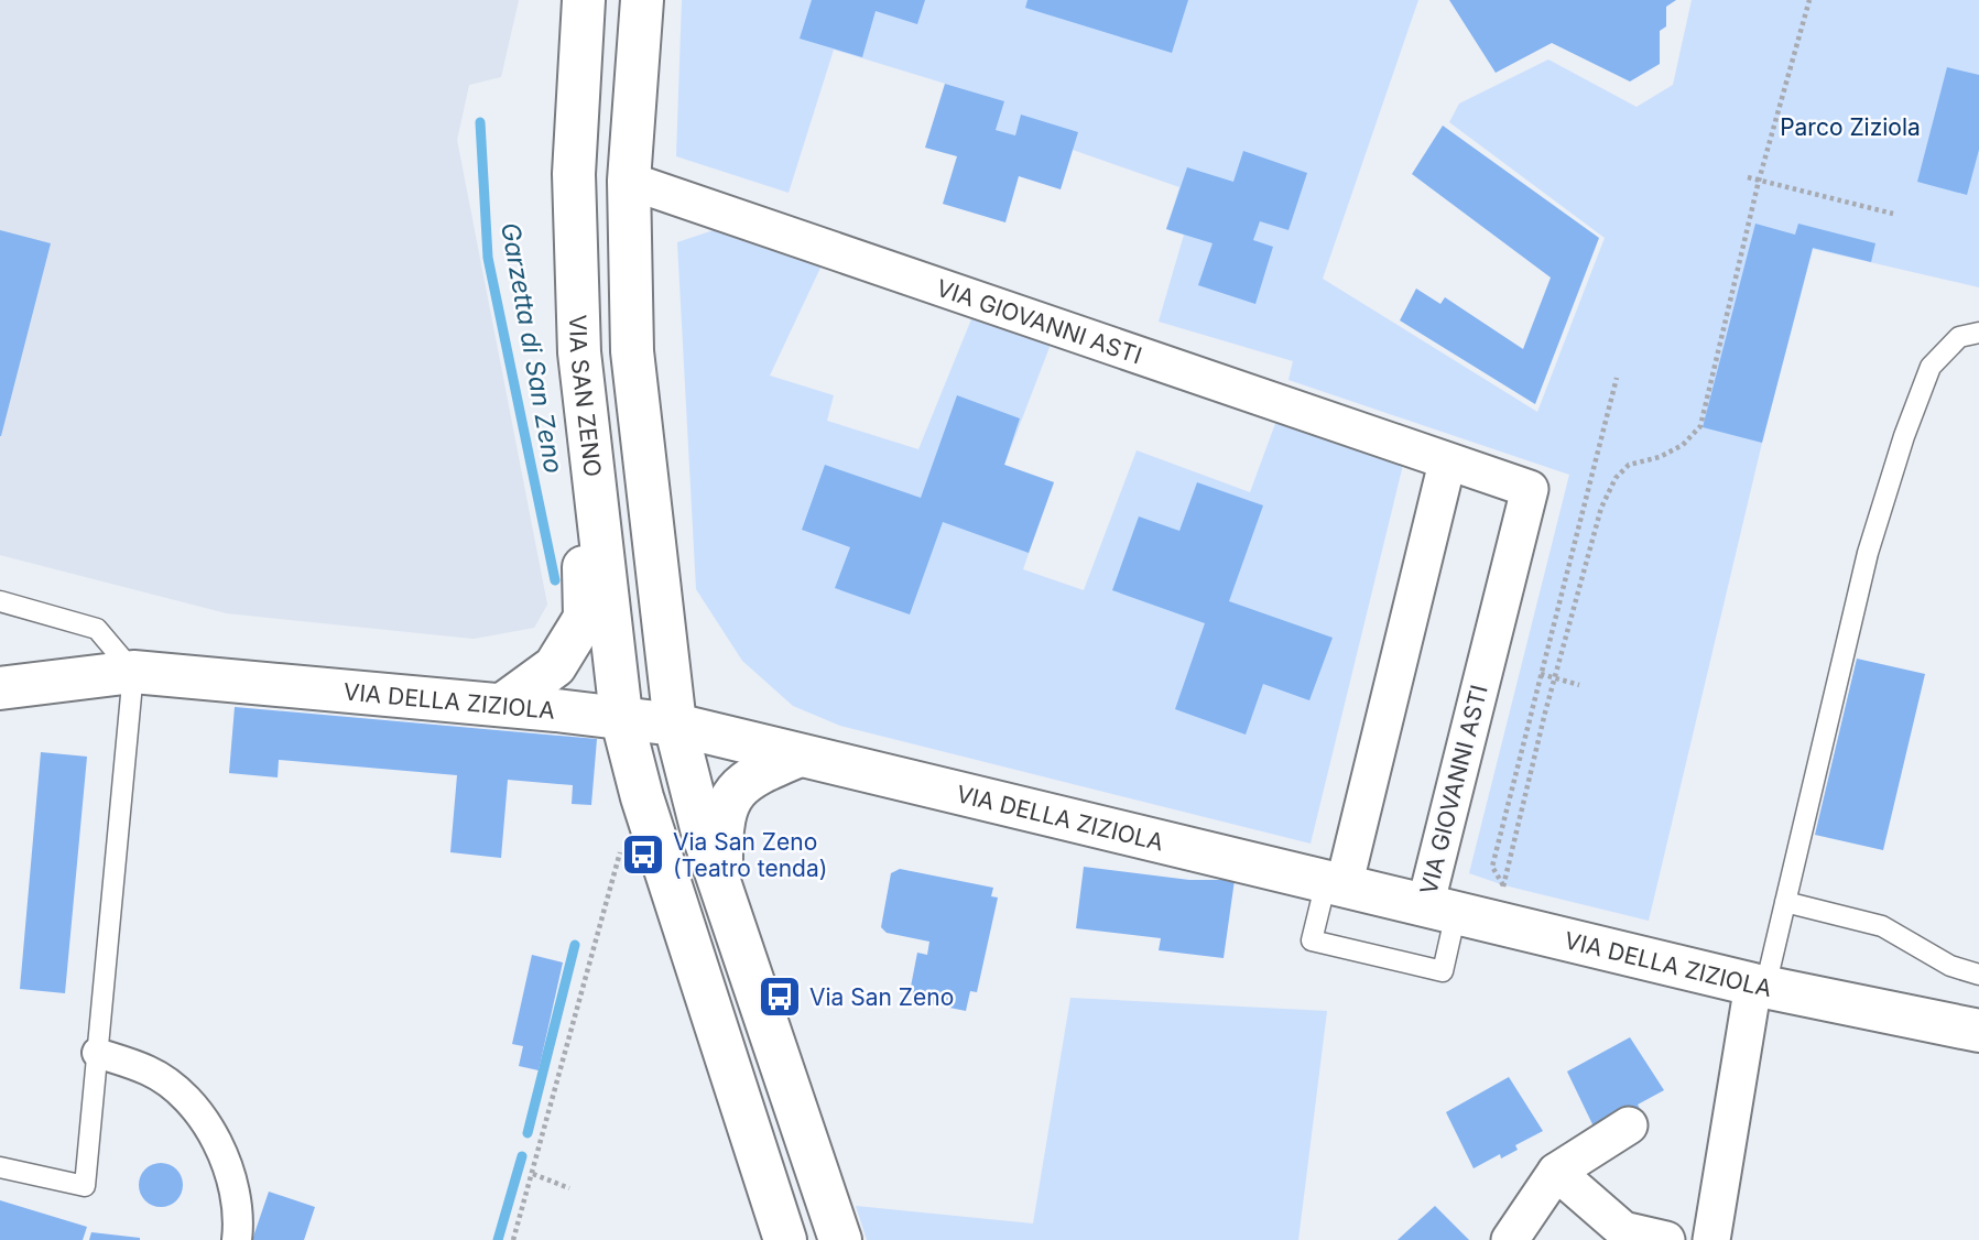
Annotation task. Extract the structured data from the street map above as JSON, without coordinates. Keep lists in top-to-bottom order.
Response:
{
  "streets": {
    "street": ["VIA GIOVANNI ASTI", "VIA SAN ZENO", "VIA DELLA ZIZIOLA"]
  },
  "crossings": [
    ["VIA GIOVANNI ASTI", "VIA DELLA ZIZIOLA"],
    ["VIA SAN ZENO", "VIA DELLA ZIZIOLA"]
  ],
  "water": ["Garzetta di San Zeno"],
  "parks": ["Parco Ziziola"],
  "places": {
    "bus stop": ["Via San Zeno (Teatro tenda)", "Via San Zeno"]
  }
}
